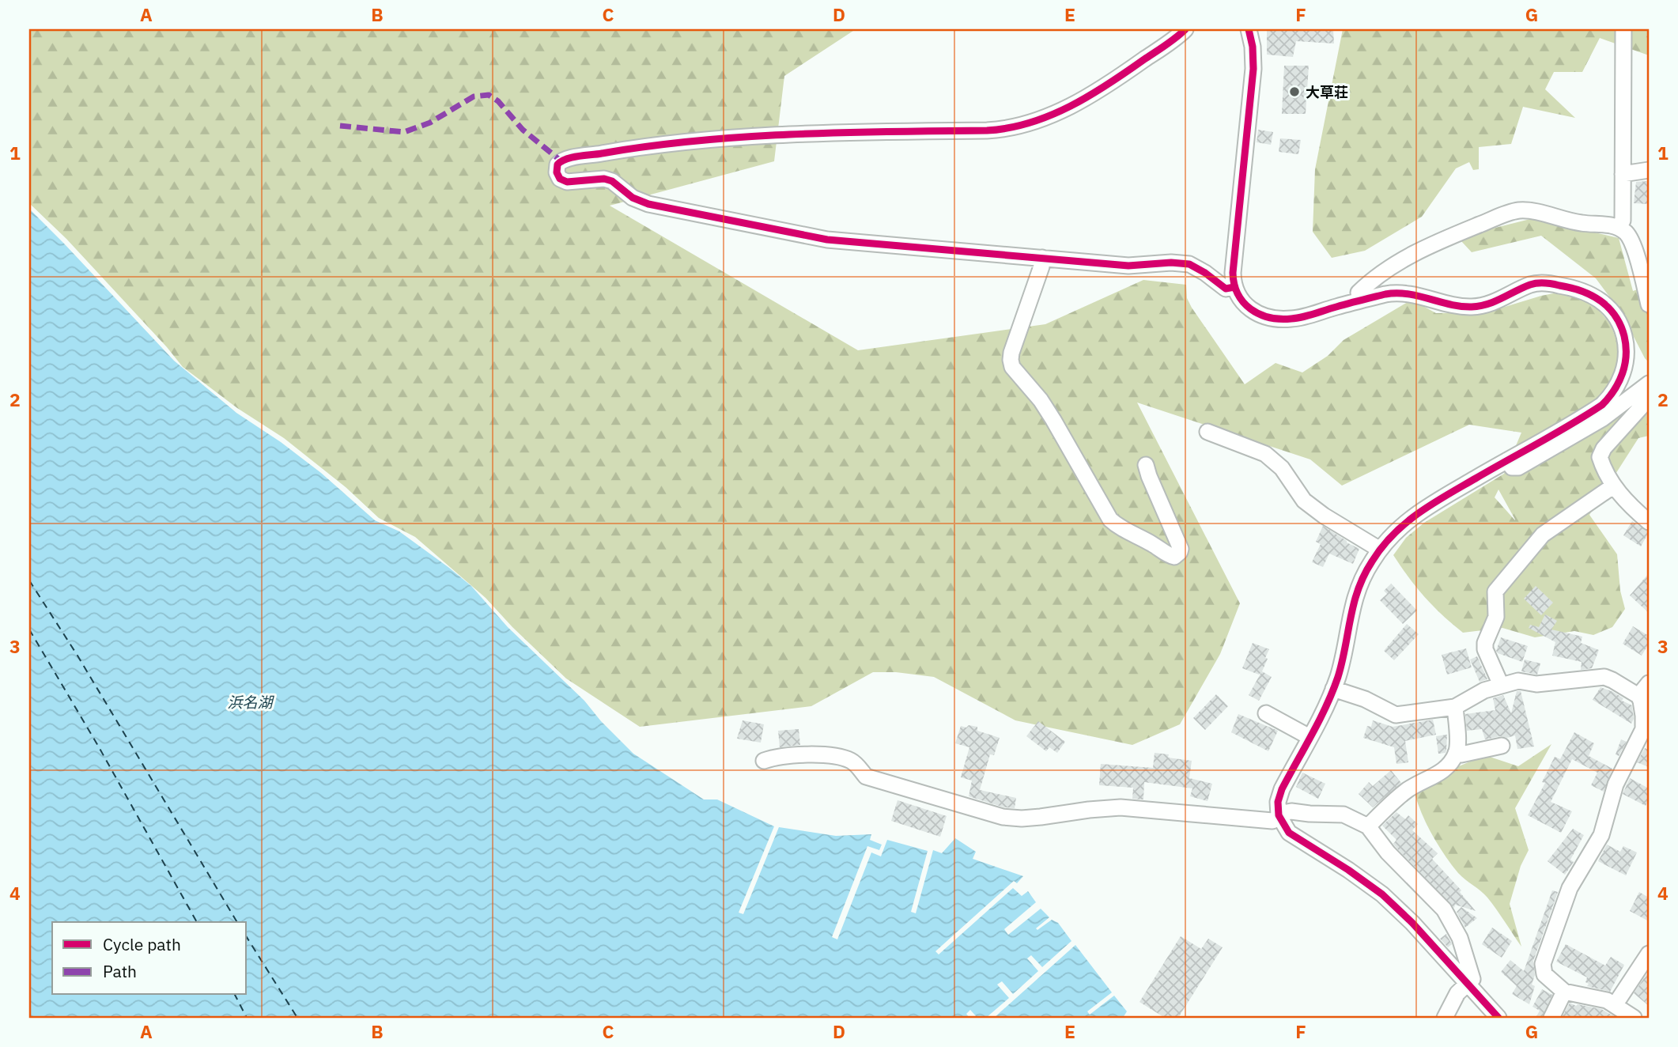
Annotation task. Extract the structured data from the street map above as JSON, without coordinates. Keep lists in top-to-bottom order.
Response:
{
  "water": ["浜名湖"],
  "places": ["大草荘"],
  "legend": ["Cycle path", "Path"],
  "grid": {
    "columns": [
      "A",
      "B",
      "C",
      "D",
      "E",
      "F",
      "G"
    ],
    "rows": [
      "1",
      "2",
      "3",
      "4"
    ]
  }
}
